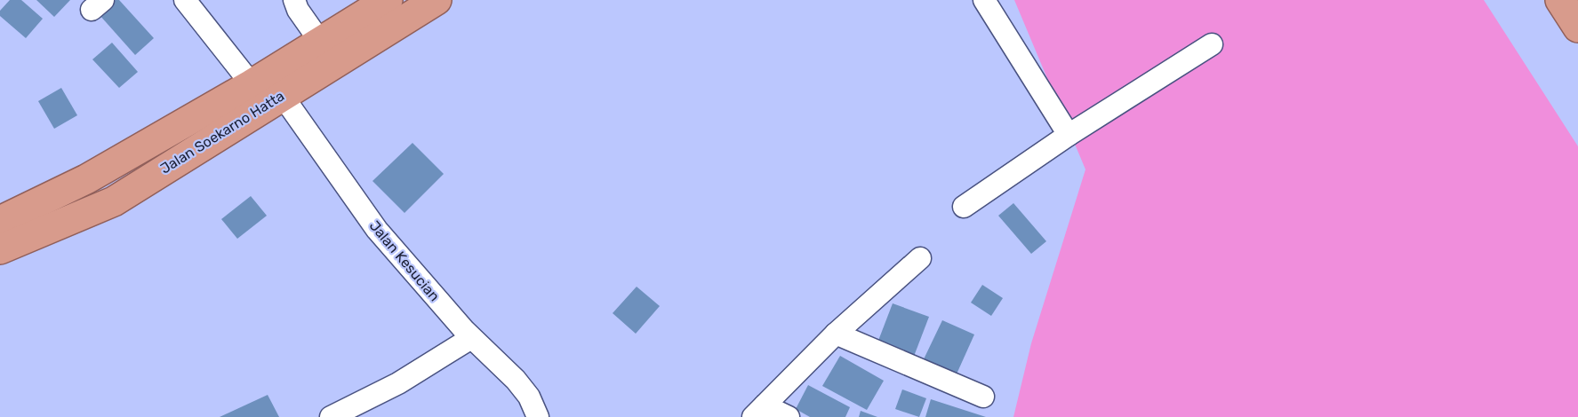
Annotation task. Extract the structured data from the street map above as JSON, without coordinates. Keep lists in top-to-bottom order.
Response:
{
  "streets": {
    "highway": ["Jalan Soekarno Hatta"],
    "street": ["Jalan Kesucian"]
  },
  "crossings": [
    ["Jalan Soekarno Hatta", "Jalan Kesucian"]
  ]
}
